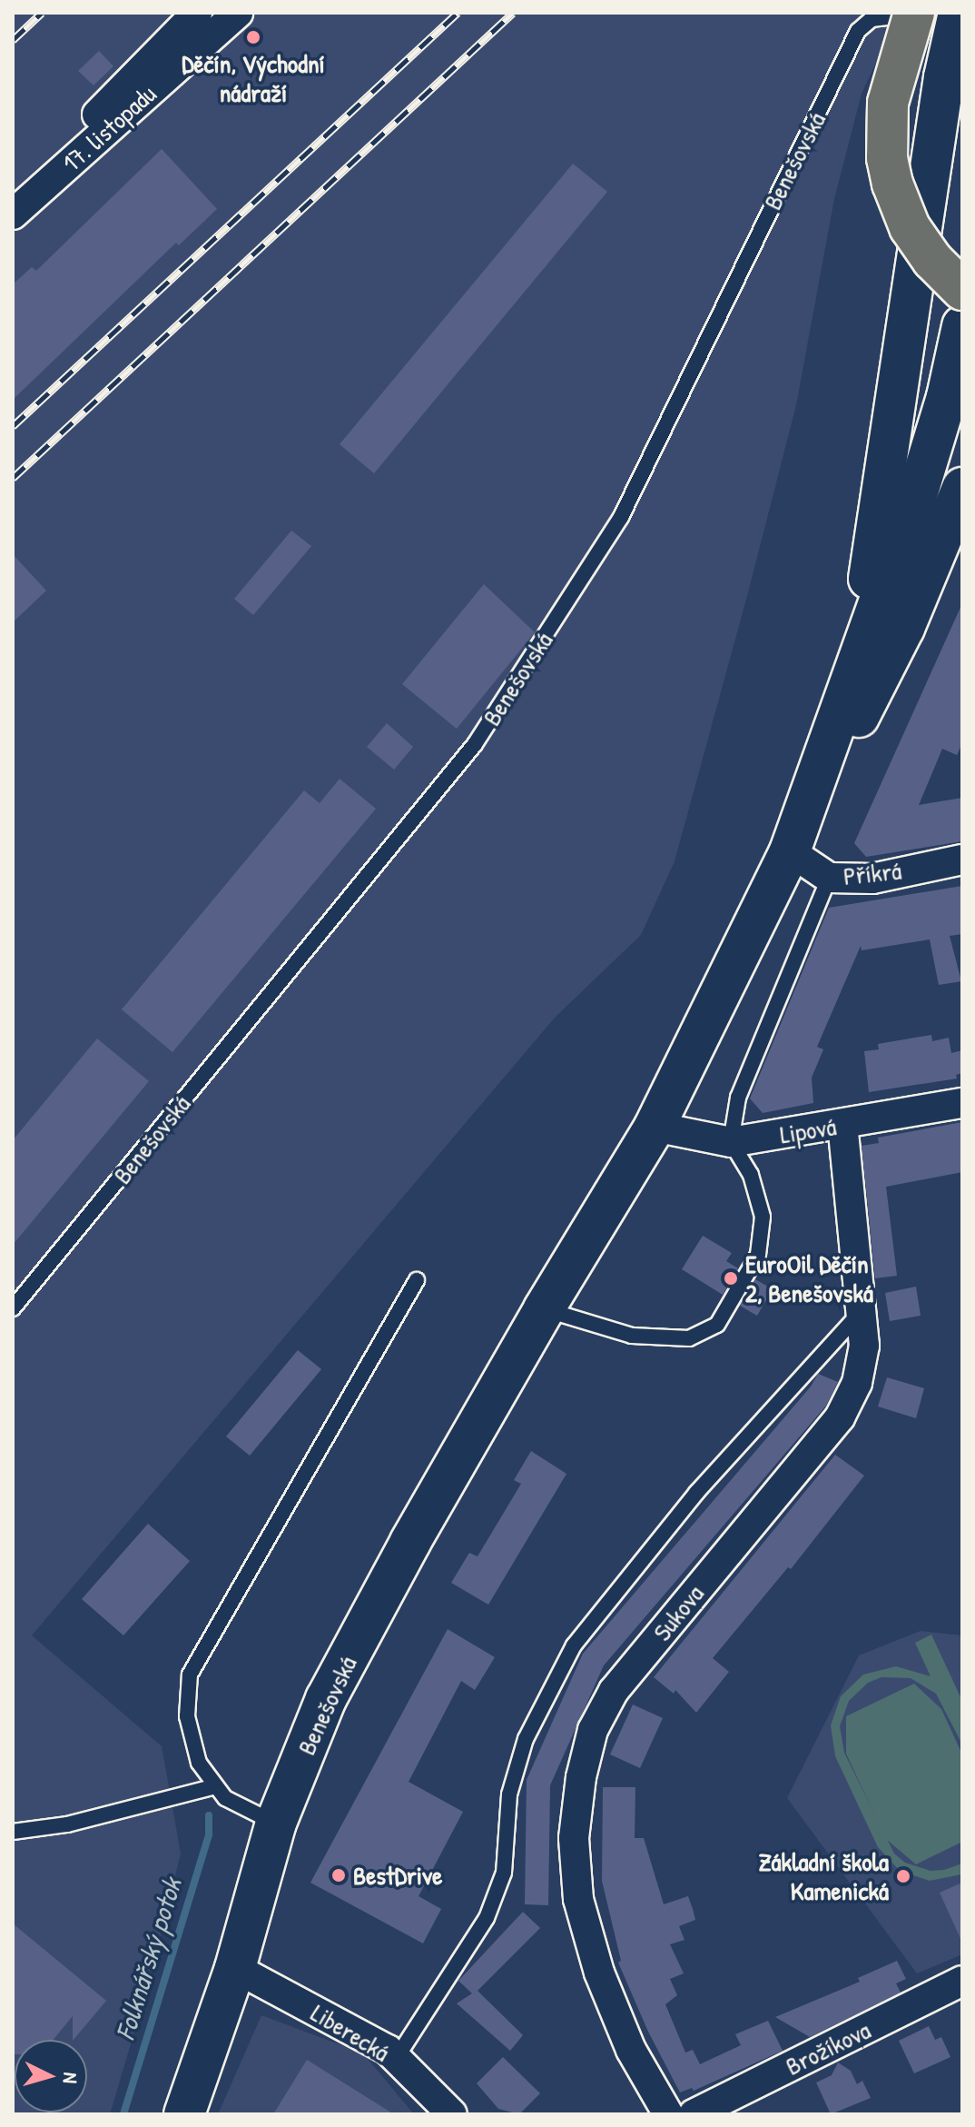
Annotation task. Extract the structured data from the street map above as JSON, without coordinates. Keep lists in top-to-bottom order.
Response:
{
  "streets": {
    "main road": ["Benešovská"],
    "street": [
      "17. listopadu",
      "Příkrá",
      "Lipová",
      "Sukova",
      "Liberecká",
      "Brožíkova"
    ]
  },
  "crossings": [
    ["Benešovská", "Příkrá"],
    ["Benešovská", "Lipová"],
    ["Benešovská", "Liberecká"],
    ["Lipová", "Sukova"]
  ],
  "water": ["Folknářský potok"],
  "places": [
    "Děčín, Východní nádraží",
    "EuroOil Děčín 2, Benešovská",
    "BestDrive",
    "Základní škola Kamenická"
  ],
  "north": "right"
}
